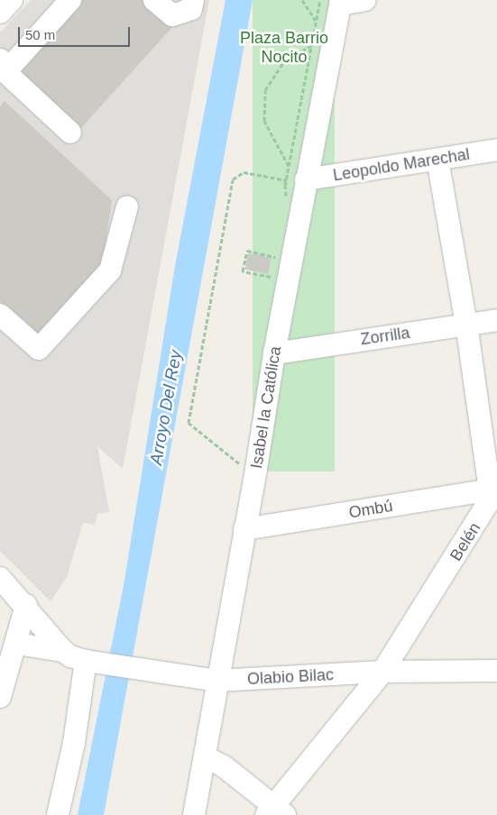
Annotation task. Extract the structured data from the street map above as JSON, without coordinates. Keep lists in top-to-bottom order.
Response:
{
  "streets": {
    "street": [
      "Leopoldo Marechal",
      "Zorrilla",
      "Isabel la Católica",
      "Ombú",
      "Belén",
      "Olabio Bilac"
    ]
  },
  "crossings": [
    ["Leopoldo Marechal", "Isabel la Católica"],
    ["Leopoldo Marechal", "Belén"],
    ["Zorrilla", "Isabel la Católica"],
    ["Zorrilla", "Belén"],
    ["Isabel la Católica", "Ombú"],
    ["Isabel la Católica", "Olabio Bilac"],
    ["Ombú", "Belén"],
    ["Belén", "Olabio Bilac"]
  ],
  "water": ["Arroyo Del Rey"],
  "parks": ["Plaza Barrio Nocito"],
  "scale_bar": "50 m"
}
